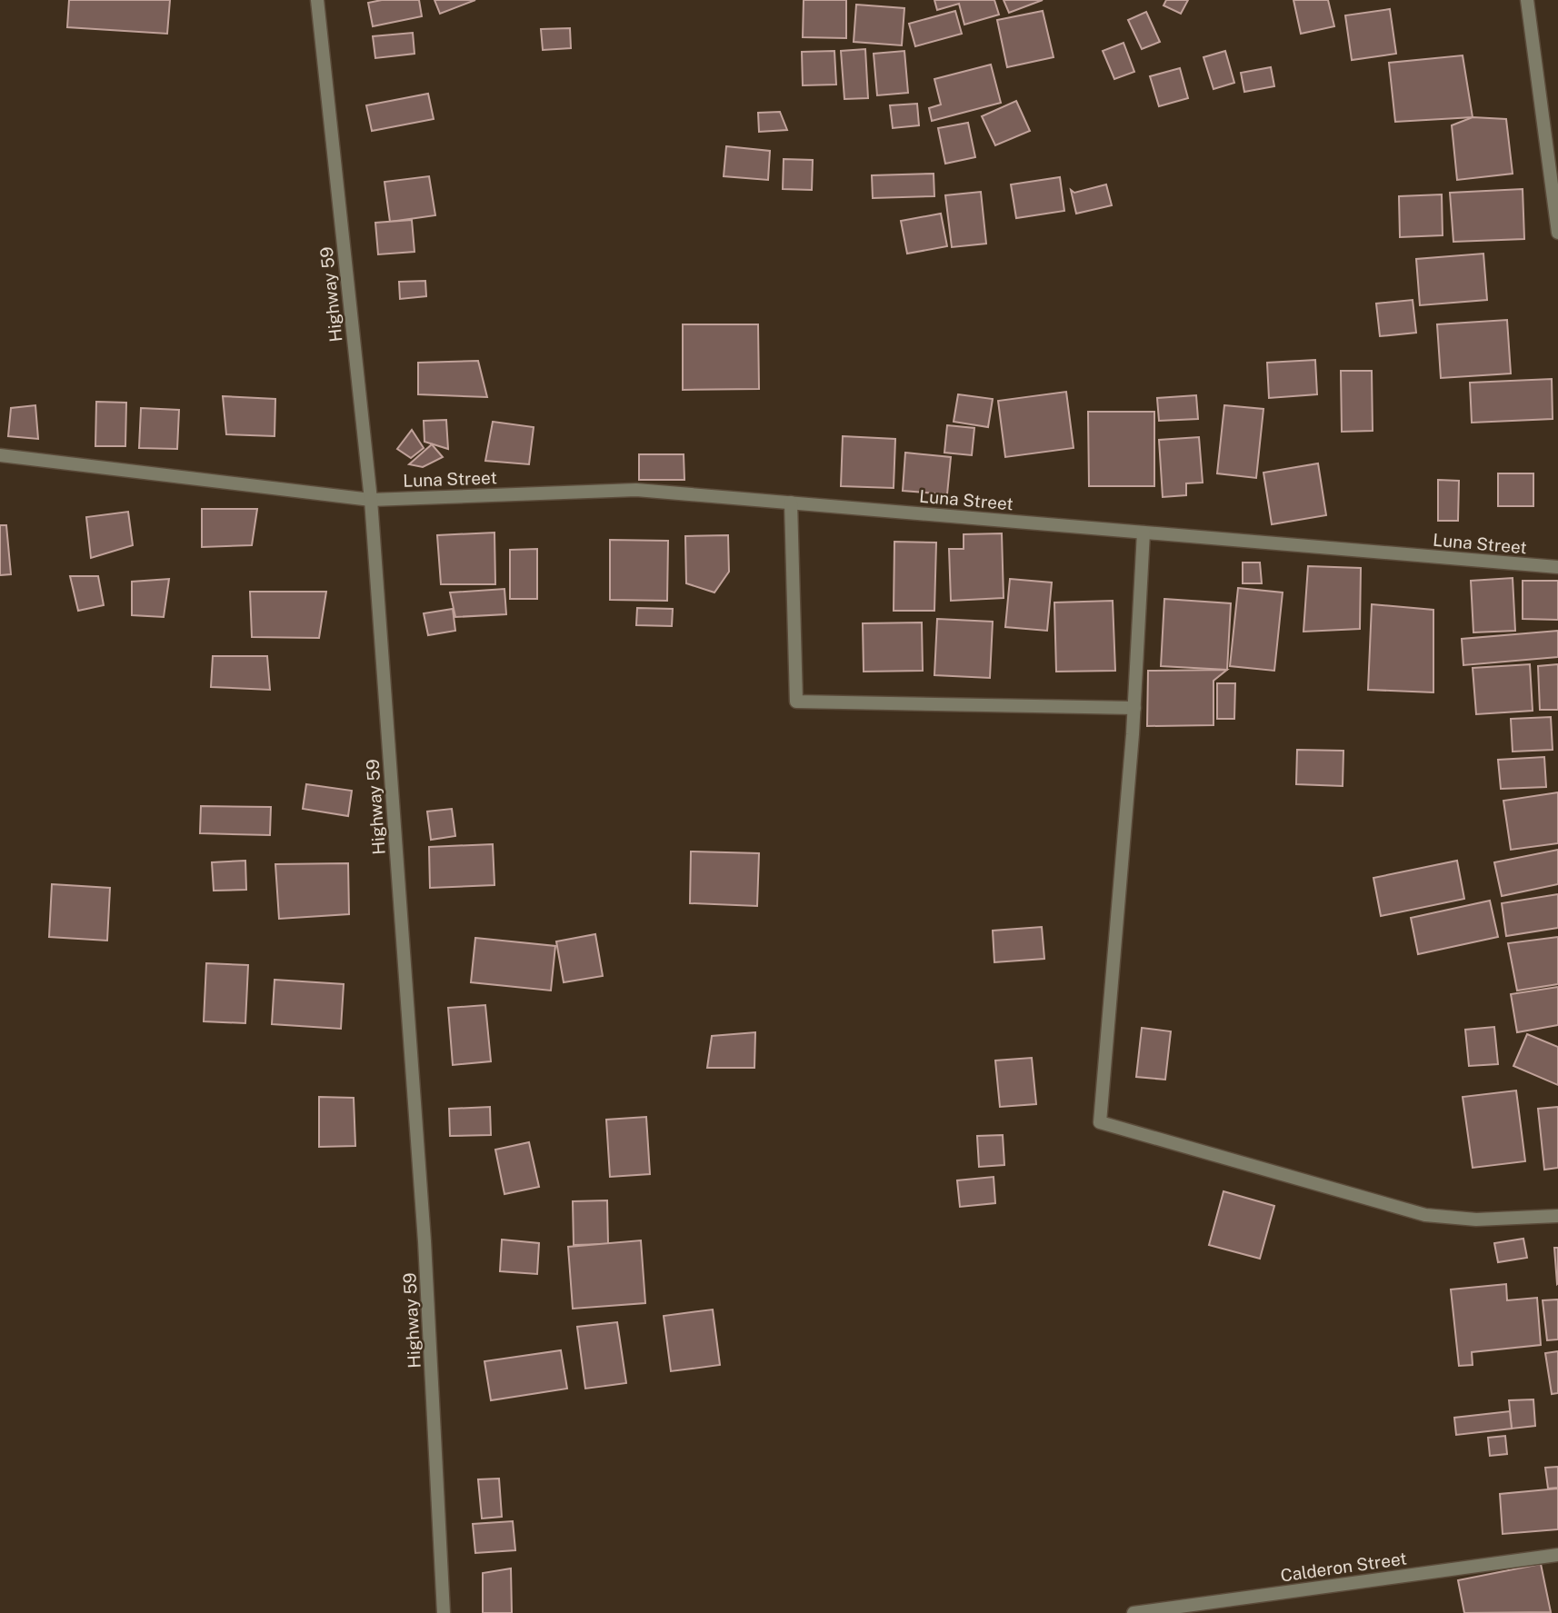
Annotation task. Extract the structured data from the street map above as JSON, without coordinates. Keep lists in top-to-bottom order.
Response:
{
  "streets": {
    "street": ["Highway 59", "Luna Street", "Calderon Street"]
  },
  "crossings": [
    ["Highway 59", "Luna Street"]
  ]
}
